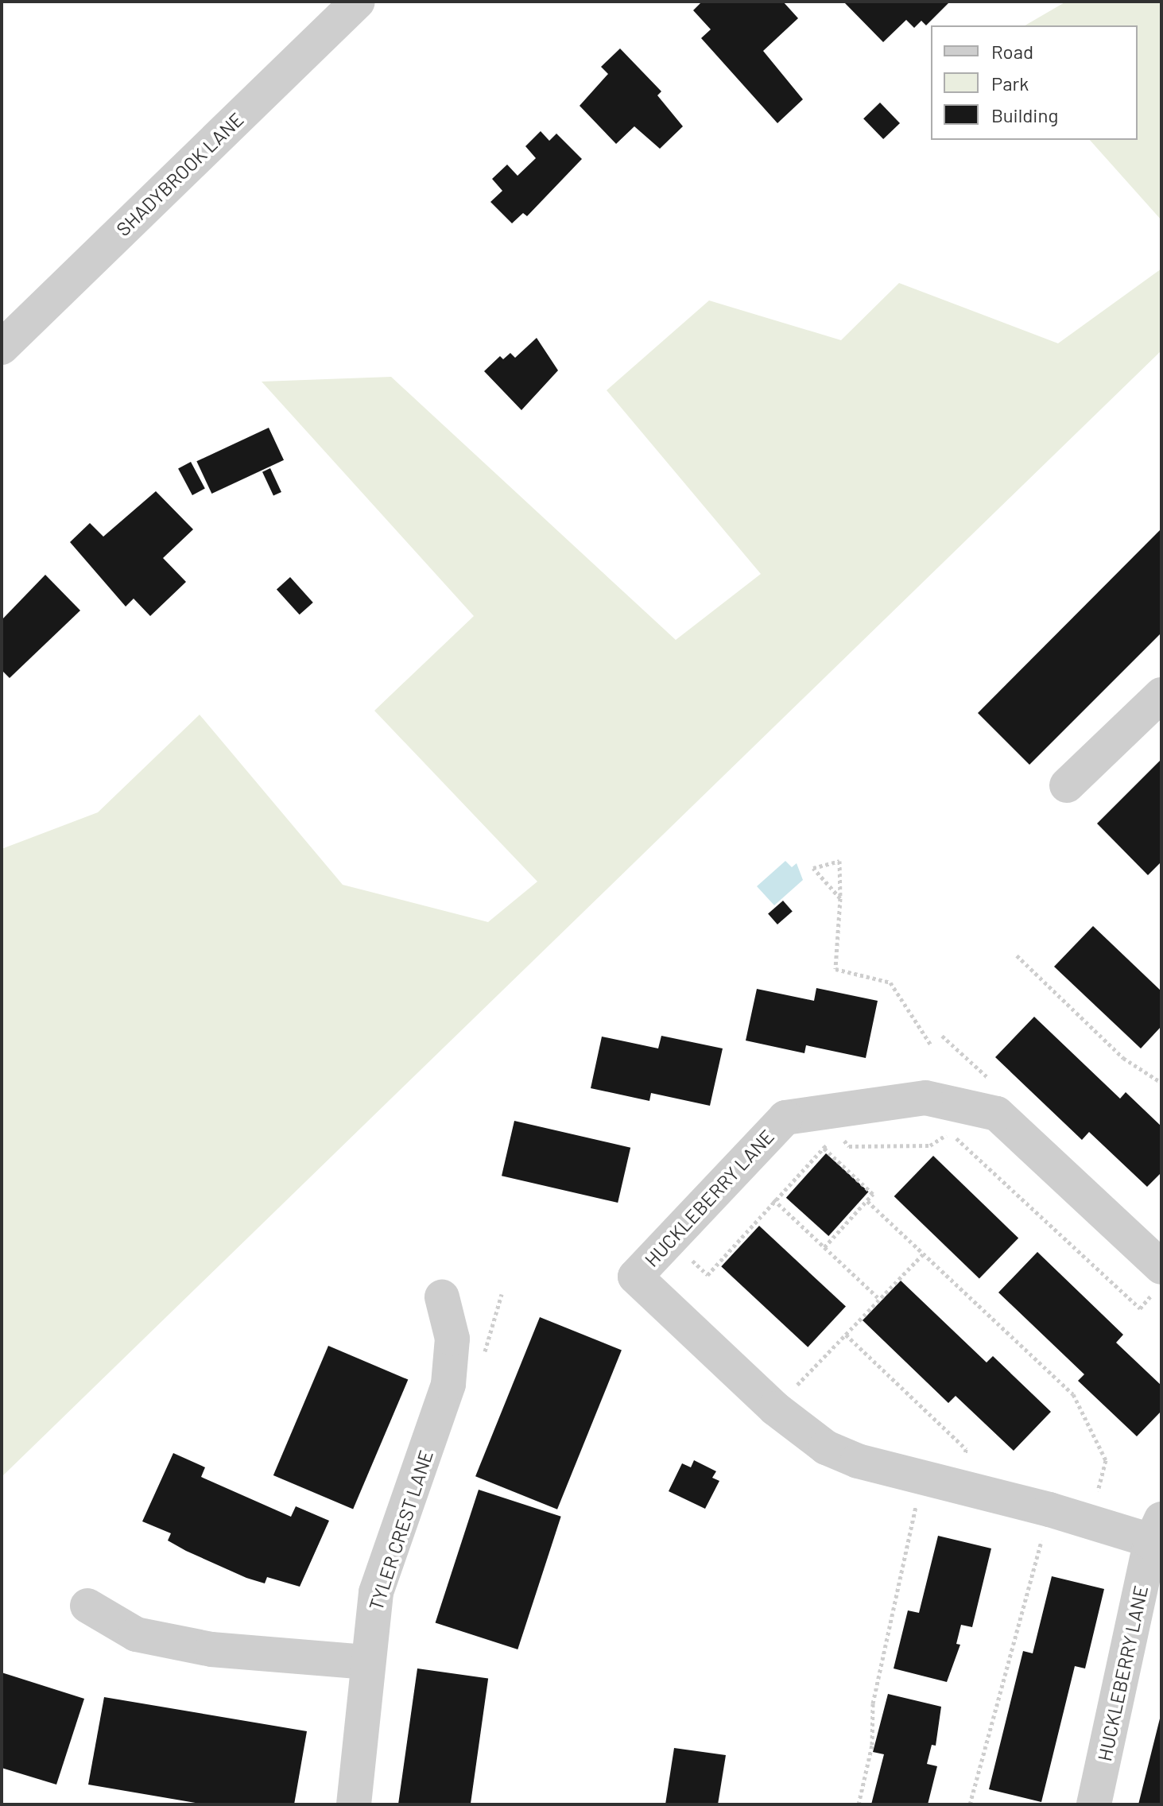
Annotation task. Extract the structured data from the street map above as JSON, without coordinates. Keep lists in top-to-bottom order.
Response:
{
  "streets": {
    "street": ["SHADYBROOK LANE", "HUCKLEBERRY LANE", "TYLER CREST LANE"]
  },
  "legend": ["Road", "Park", "Building"]
}
